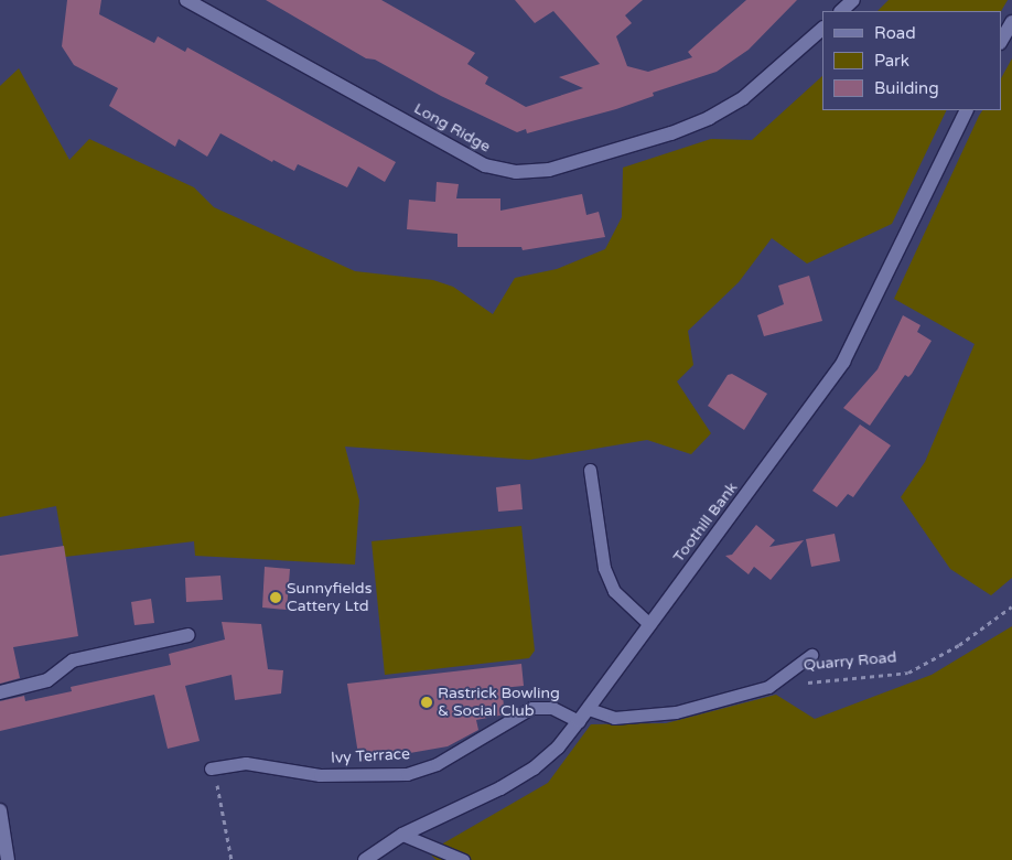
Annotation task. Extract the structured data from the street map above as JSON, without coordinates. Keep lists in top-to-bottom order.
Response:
{
  "streets": {
    "street": ["Long Ridge", "Toothill Bank"],
    "lane": ["Quarry Road", "Ivy Terrace"]
  },
  "crossings": [
    ["Toothill Bank", "Quarry Road"],
    ["Toothill Bank", "Ivy Terrace"]
  ],
  "places": ["Sunnyfields Cattery Ltd", "Rastrick Bowling & Social Club"],
  "legend": ["Road", "Park", "Building"]
}
